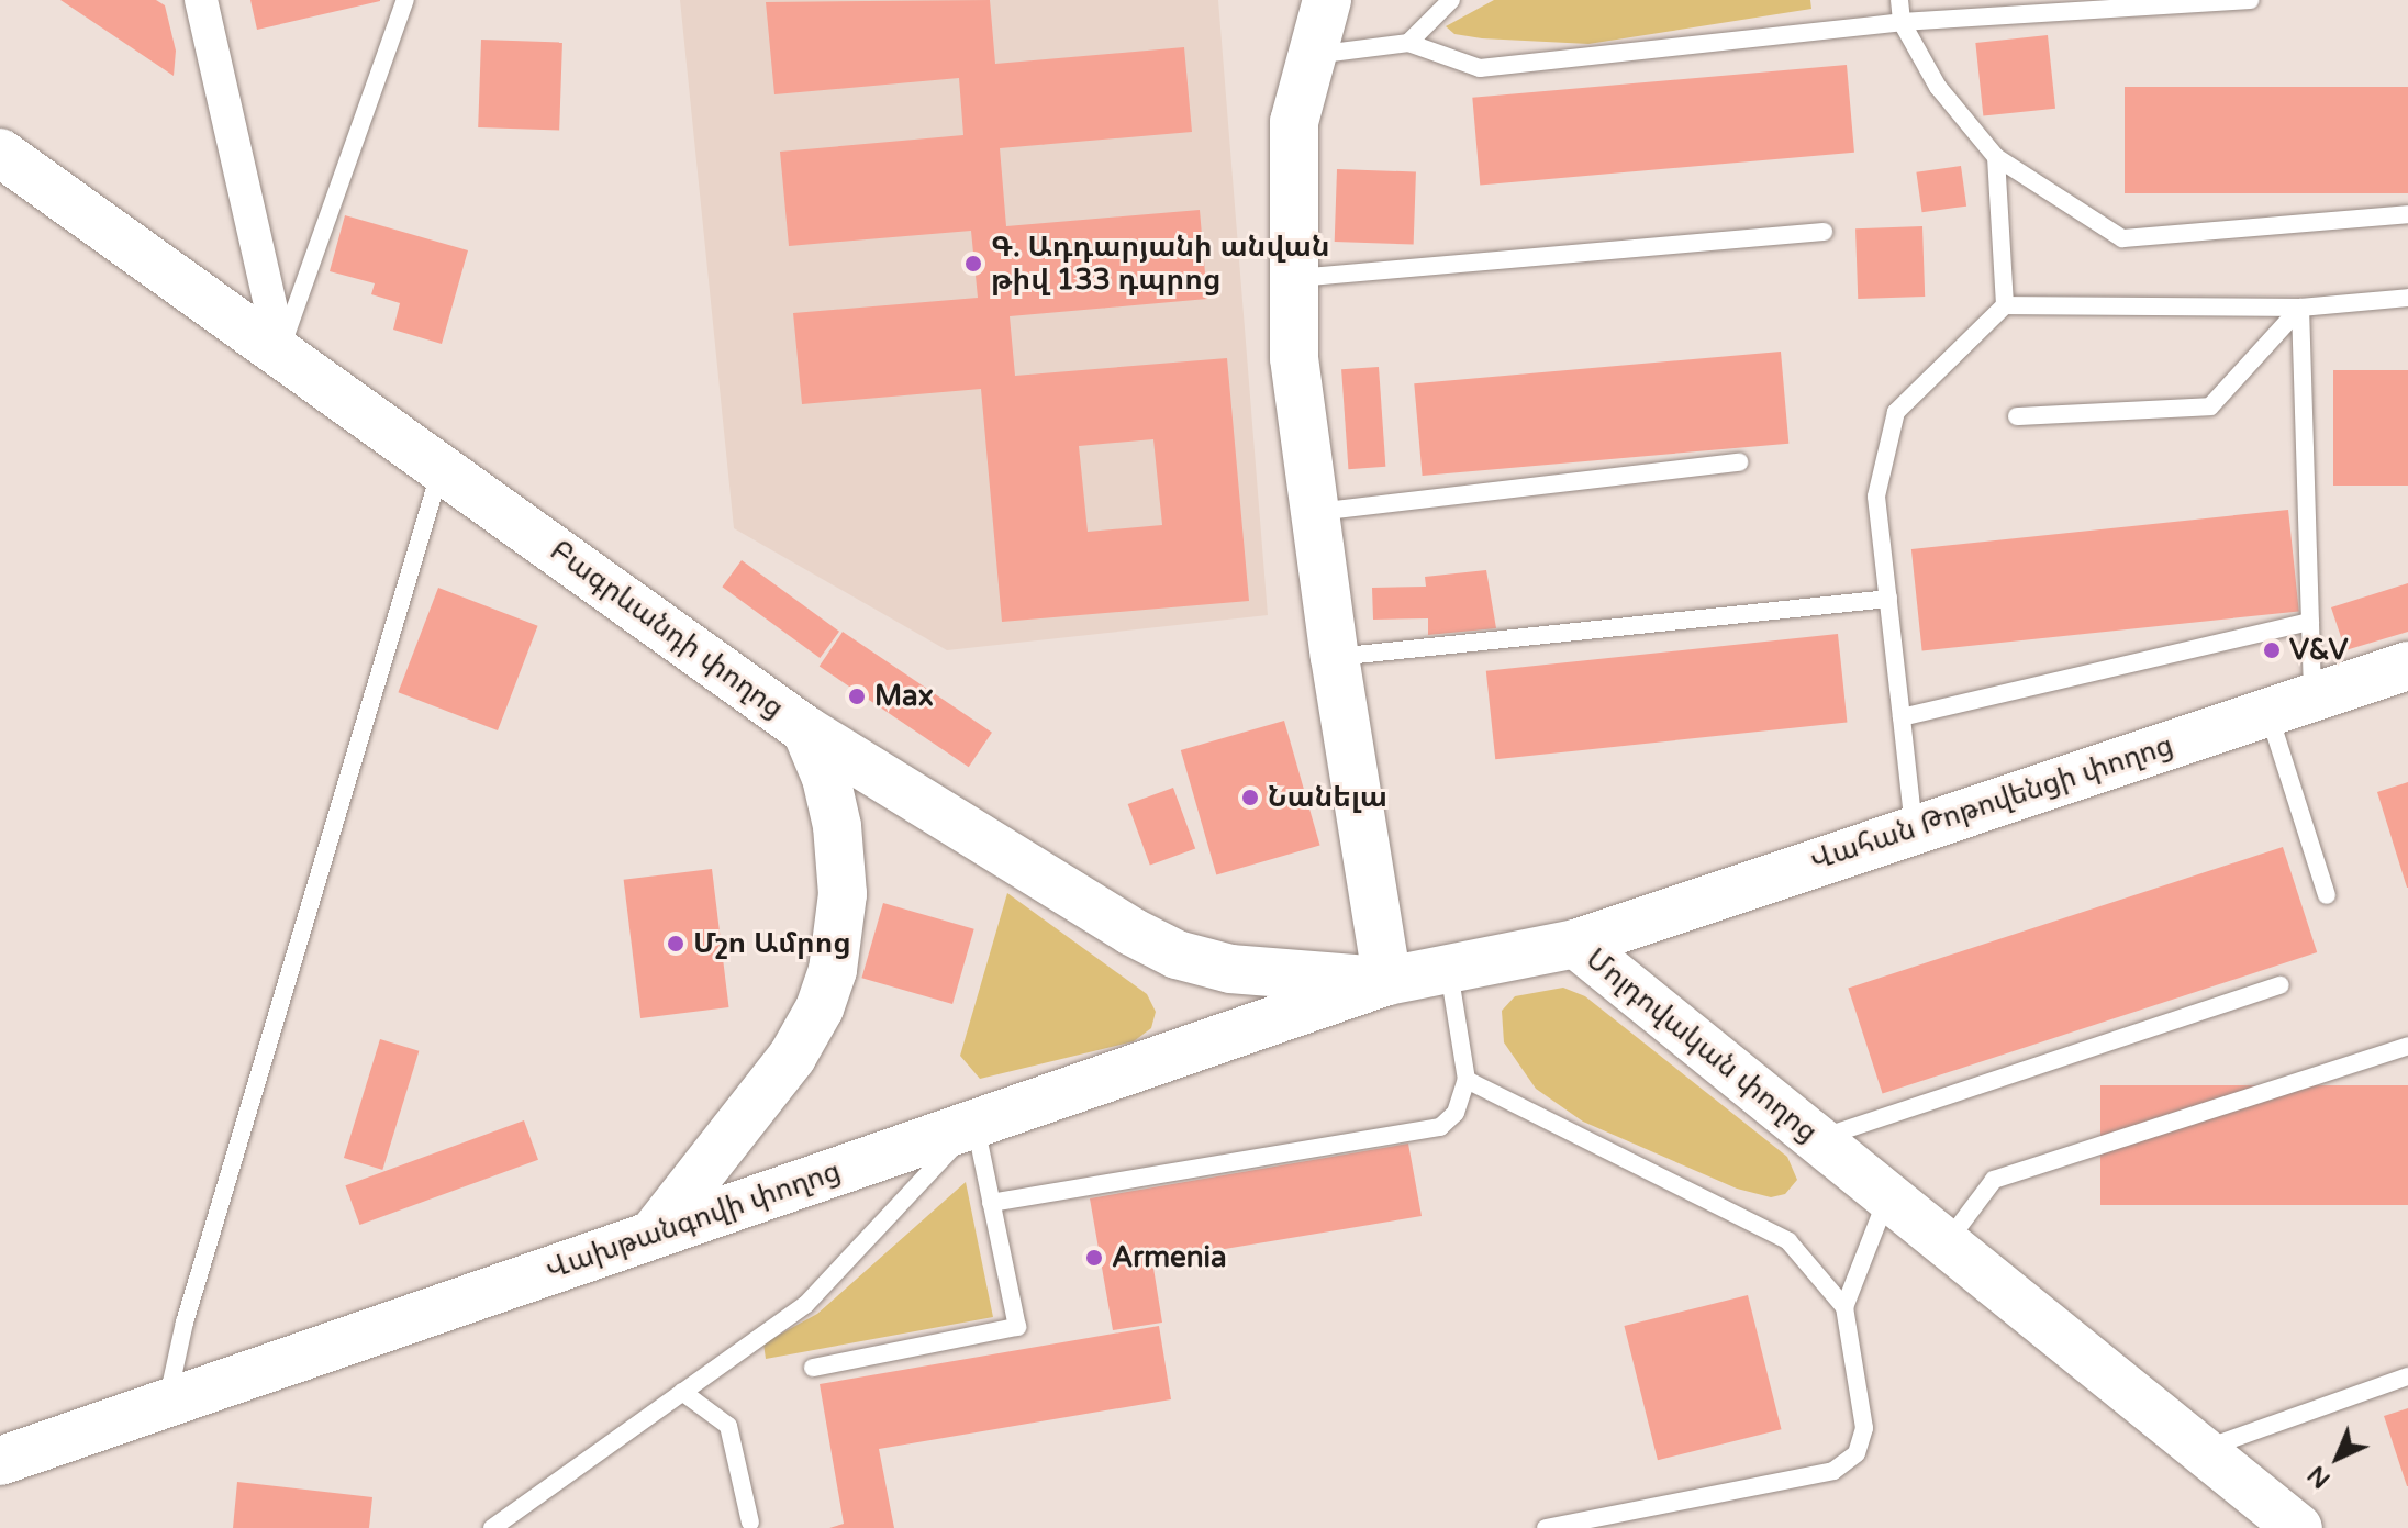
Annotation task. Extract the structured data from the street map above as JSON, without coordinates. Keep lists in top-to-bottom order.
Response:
{
  "streets": {
    "street": [
      "Բագրևանդի փողոց",
      "Վահան Թոթովենցի փողոց",
      "Մոլդովական փողոց",
      "Վախթանգովի փողոց"
    ]
  },
  "crossings": [
    ["Բագրևանդի փողոց", "Մոլդովական փողոց"],
    ["Բագրևանդի փողոց", "Վախթանգովի փողոց"],
    ["Վահան Թոթովենցի փողոց", "Մոլդովական փողոց"],
    ["Մոլդովական փողոց", "Վախթանգովի փողոց"]
  ],
  "places": [
    "Գ. Ադդարյանի անվան թիվ 133 դպրոց",
    "V&V",
    "Max",
    "Նանելա",
    "Մշո Ամրոց",
    "Armenia"
  ],
  "north": "bottom left"
}
